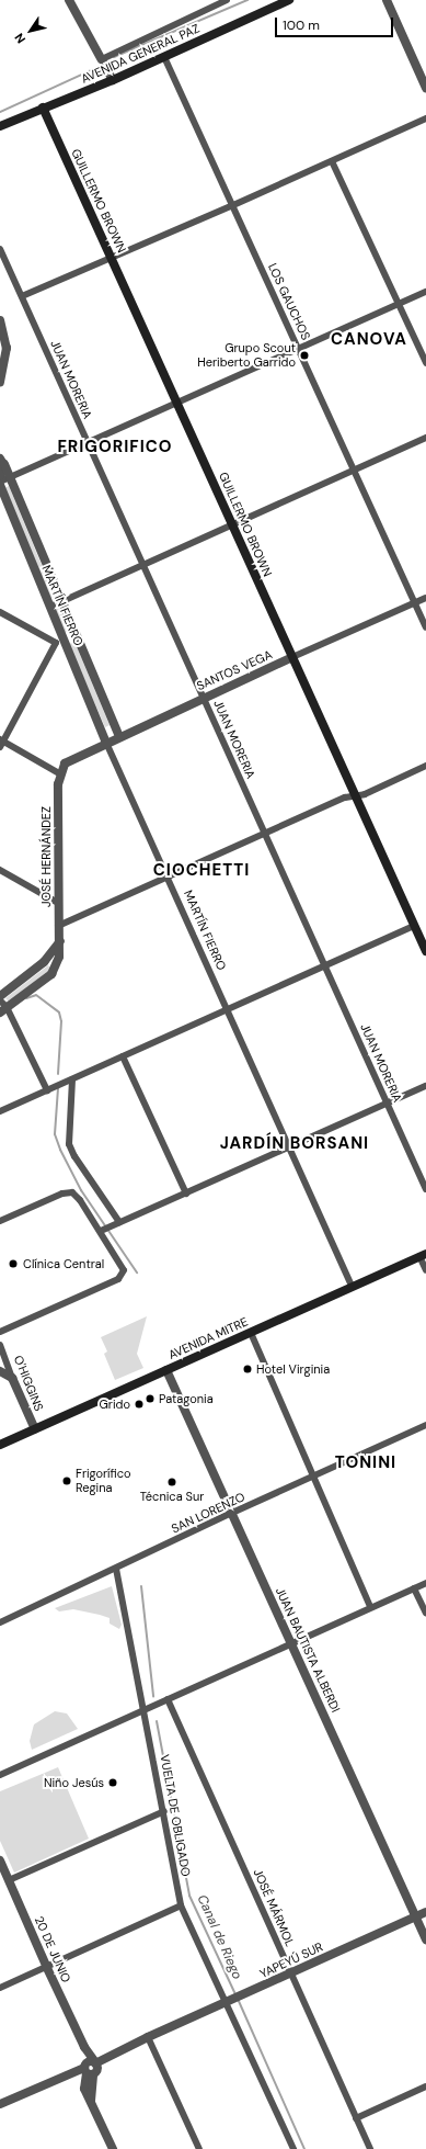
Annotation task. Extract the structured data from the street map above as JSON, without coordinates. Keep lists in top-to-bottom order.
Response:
{
  "streets": {
    "main road": ["AVENIDA GENERAL PAZ", "GUILLERMO BROWN", "AVENIDA MITRE"],
    "street": [
      "LOS GAUCHOS",
      "JUAN MORERIA",
      "MARTÍN FIERRO",
      "SANTOS VEGA",
      "JOSÉ HERNÁNDEZ",
      "O'HIGGINS",
      "SAN LORENZO",
      "JUAN BAUTISTA ALBERDI",
      "VUELTA DE OBLIGADO",
      "JOSÉ MÁRMOL",
      "20 DE JUNIO",
      "YAPEYÚ SUR"
    ]
  },
  "crossings": [
    ["AVENIDA GENERAL PAZ", "GUILLERMO BROWN"],
    ["AVENIDA GENERAL PAZ", "LOS GAUCHOS"],
    ["GUILLERMO BROWN", "SANTOS VEGA"],
    ["LOS GAUCHOS", "SANTOS VEGA"],
    ["JUAN MORERIA", "SANTOS VEGA"],
    ["MARTÍN FIERRO", "SANTOS VEGA"],
    ["MARTÍN FIERRO", "AVENIDA MITRE"],
    ["SANTOS VEGA", "JOSÉ HERNÁNDEZ"],
    ["AVENIDA MITRE", "O'HIGGINS"],
    ["AVENIDA MITRE", "JUAN BAUTISTA ALBERDI"],
    ["SAN LORENZO", "JUAN BAUTISTA ALBERDI"],
    ["SAN LORENZO", "VUELTA DE OBLIGADO"],
    ["JUAN BAUTISTA ALBERDI", "YAPEYÚ SUR"],
    ["VUELTA DE OBLIGADO", "YAPEYÚ SUR"],
    ["JOSÉ MÁRMOL", "YAPEYÚ SUR"],
    ["20 DE JUNIO", "YAPEYÚ SUR"]
  ],
  "districts": [
    "CANOVA",
    "FRIGORIFICO",
    "CIOCHETTI",
    "JARDÍN BORSANI",
    "TONINI"
  ],
  "water": ["Canal de Riego"],
  "places": [
    "Grupo Scout Heriberto Garrido",
    "Clínica Central",
    "Hotel Virginia",
    "Patagonia",
    "Grido",
    "Frigorífico Regina",
    "Técnica Sur",
    "Niño Jesús"
  ],
  "scale_bar": "100 m",
  "north": "bottom left"
}
